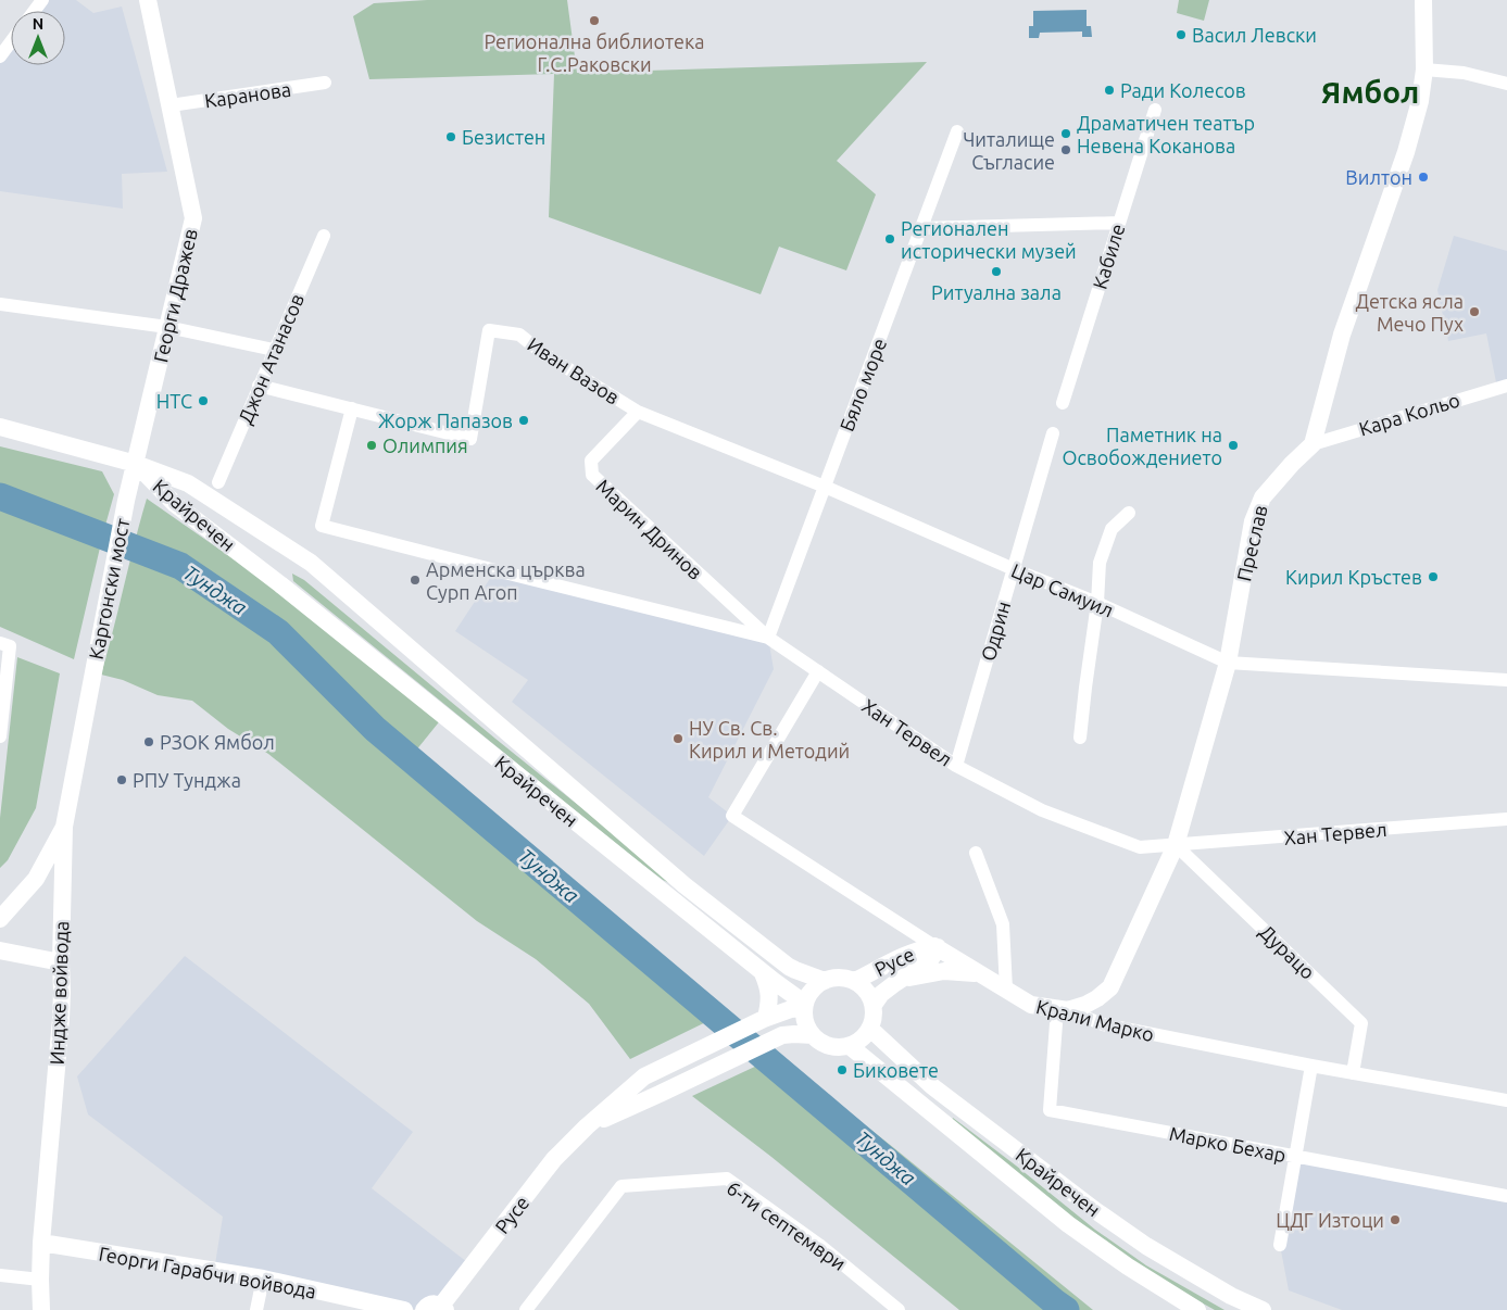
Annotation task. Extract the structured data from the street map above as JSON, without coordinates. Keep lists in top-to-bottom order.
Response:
{
  "streets": {
    "street": [
      "Каранова",
      "Кабиле",
      "Георги Дражев",
      "Джон Атанасов",
      "Иван Вазов",
      "Бяло море",
      "Кара Кольо",
      "Крайречен",
      "Марин Дринов",
      "Преслав",
      "Каргонски мост",
      "Цар Самуил",
      "Одрин",
      "Хан Тервел",
      "Дурацо",
      "Русе",
      "Индже войвода",
      "Крали Марко",
      "Марко Бехар",
      "6-ти септември",
      "Георги Гарабчи войвода"
    ]
  },
  "crossings": [
    ["Каранова", "Георги Дражев"],
    ["Георги Дражев", "Крайречен"],
    ["Георги Дражев", "Каргонски мост"],
    ["Иван Вазов", "Марин Дринов"],
    ["Иван Вазов", "Цар Самуил"],
    ["Иван Вазов", "Хан Тервел"],
    ["Бяло море", "Марин Дринов"],
    ["Бяло море", "Цар Самуил"],
    ["Бяло море", "Хан Тервел"],
    ["Кара Кольо", "Преслав"],
    ["Крайречен", "Русе"],
    ["Марин Дринов", "Цар Самуил"],
    ["Марин Дринов", "Хан Тервел"],
    ["Преслав", "Цар Самуил"],
    ["Преслав", "Хан Тервел"],
    ["Преслав", "Дурацо"],
    ["Преслав", "Крали Марко"],
    ["Преслав", "Марко Бехар"],
    ["Каргонски мост", "Индже войвода"],
    ["Цар Самуил", "Одрин"],
    ["Одрин", "Хан Тервел"],
    ["Хан Тервел", "Дурацо"],
    ["Хан Тервел", "Крали Марко"],
    ["Дурацо", "Крали Марко"],
    ["Русе", "Крали Марко"],
    ["Индже войвода", "Георги Гарабчи войвода"],
    ["Крали Марко", "Марко Бехар"]
  ],
  "districts": ["Ямбол"],
  "water": ["Тунджа"],
  "places": [
    "Регионална библиотека Г.С.Раковски",
    "Васил Левски",
    "Ради Колесов",
    "Драматичен театър Невена Коканова",
    "Безистен",
    "Читалище Съгласие",
    "Вилтон",
    "Регионален исторически музей",
    "Ритуална зала",
    "Детска ясла Мечо Пух",
    "НТС",
    "Жорж Папазов",
    "Олимпия",
    "Паметник на Освобождението",
    "Кирил Кръстев",
    "Арменска църква Сурп Агоп",
    "НУ Св. Св. Кирил и Методий",
    "РЗОК Ямбол",
    "РПУ Тунджа",
    "Биковете",
    "ЦДГ Изтоци"
  ],
  "north": "top"
}
